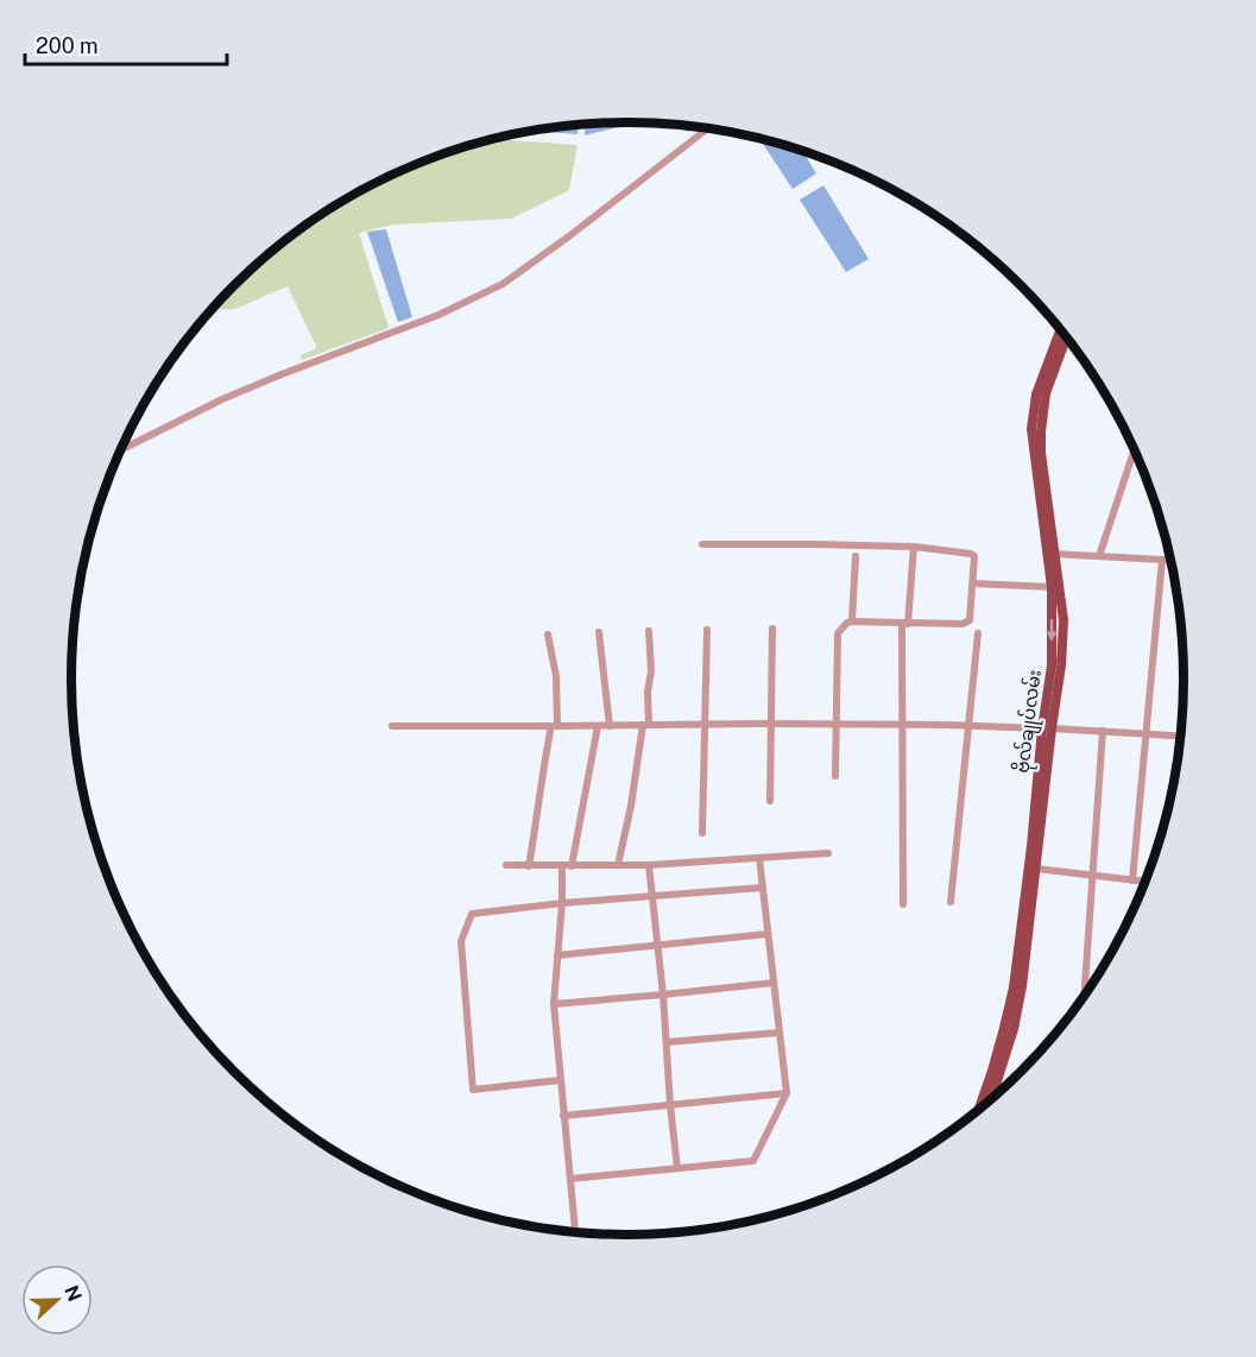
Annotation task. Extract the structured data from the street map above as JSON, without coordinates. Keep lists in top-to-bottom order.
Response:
{
  "streets": {
    "main road": ["ဗိုလ်ချုပ်လမ်း"]
  },
  "scale_bar": "200 m",
  "north": "right"
}
